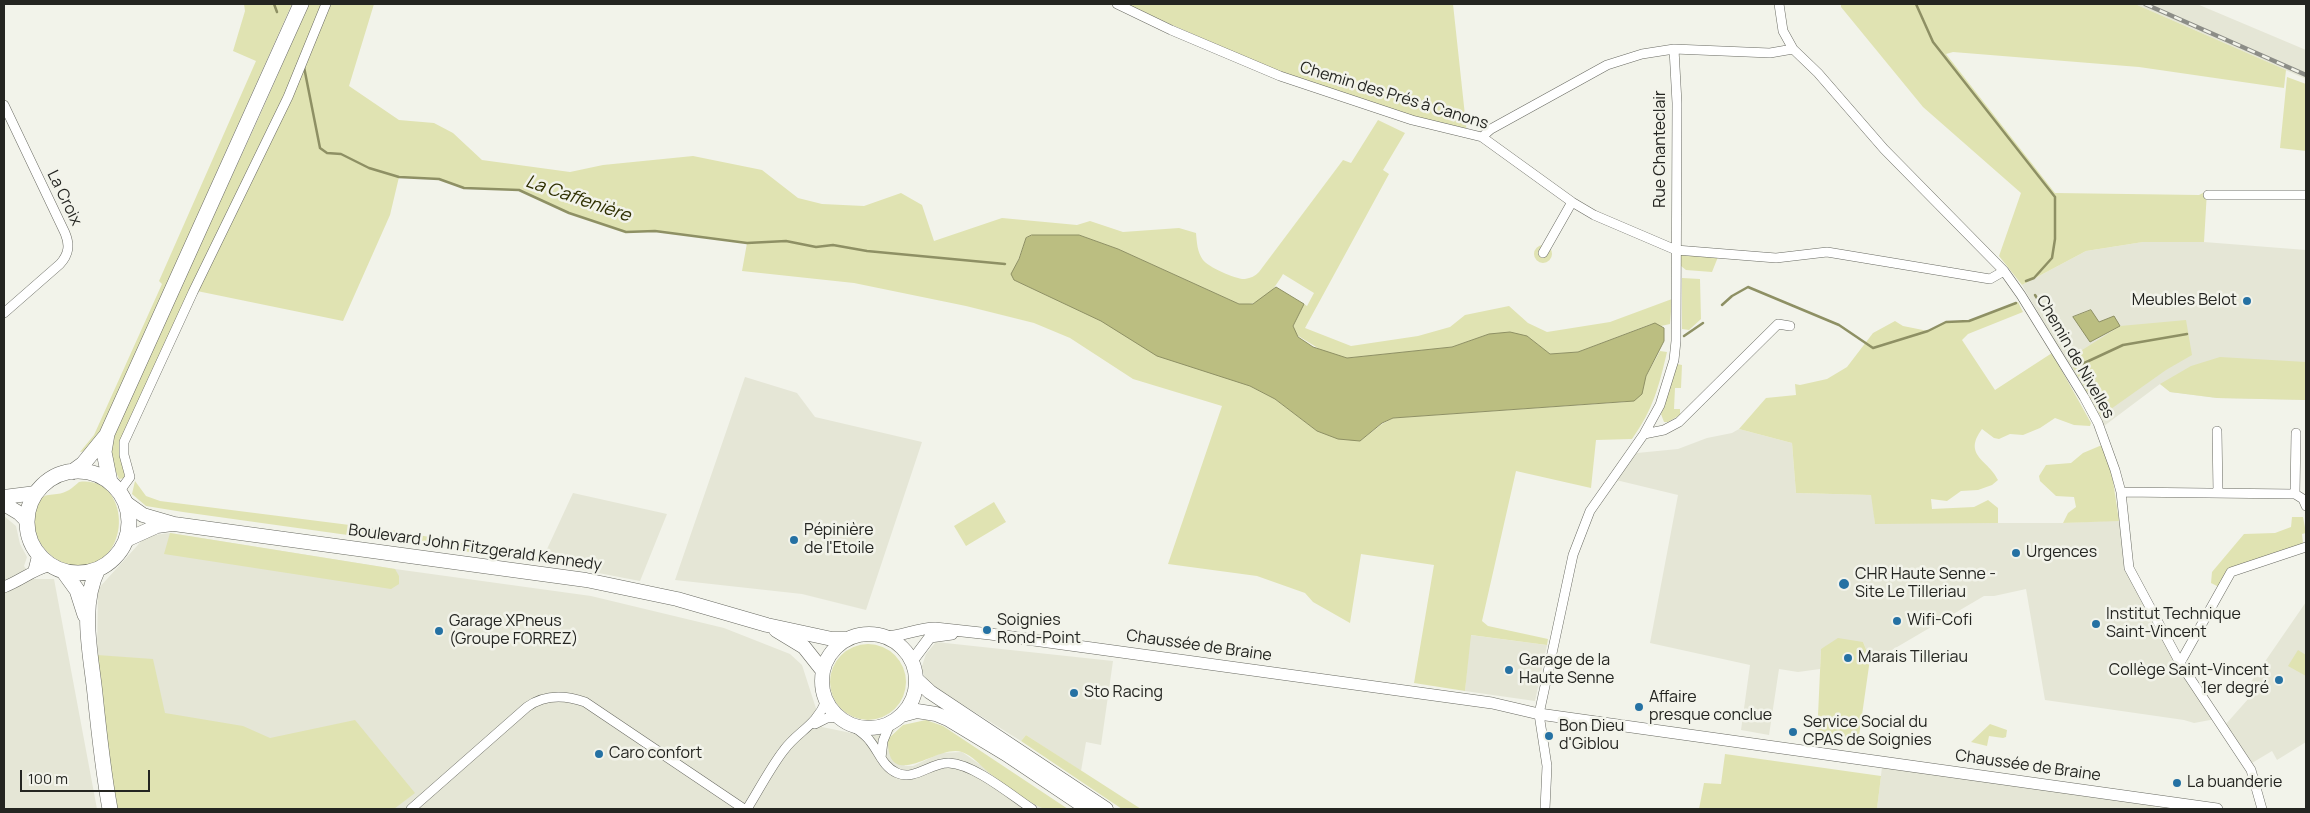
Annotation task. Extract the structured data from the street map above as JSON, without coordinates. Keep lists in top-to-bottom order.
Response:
{
  "streets": {
    "main road": ["Boulevard John Fitzgerald Kennedy"],
    "street": [
      "Chemin des Prés à Canons",
      "Rue Chanteclair",
      "La Croix",
      "Chemin de Nivelles",
      "Chaussée de Braine"
    ]
  },
  "crossings": [
    ["Chemin des Prés à Canons", "Rue Chanteclair"],
    ["Chemin des Prés à Canons", "Chemin de Nivelles"],
    ["Rue Chanteclair", "Chaussée de Braine"],
    ["Boulevard John Fitzgerald Kennedy", "Chaussée de Braine"]
  ],
  "water": ["La Caffenière"],
  "places": [
    "Meubles Belot",
    "Pépinière de l'Etoile",
    "Urgences",
    "CHR Haute Senne - Site Le Tilleriau",
    "Wifi-Cofi",
    "Institut Technique Saint-Vincent",
    "Soignies Rond-Point",
    "Garage XPneus (Groupe FORREZ)",
    "Marais Tilleriau",
    "Garage de la Haute Senne",
    "Collège Saint-Vincent 1er degré",
    "Sto Racing",
    "Affaire presque conclue",
    "Service Social du CPAS de Soignies",
    "Bon Dieu d'Giblou",
    "Caro confort",
    "La buanderie"
  ],
  "scale_bar": "100 m"
}
